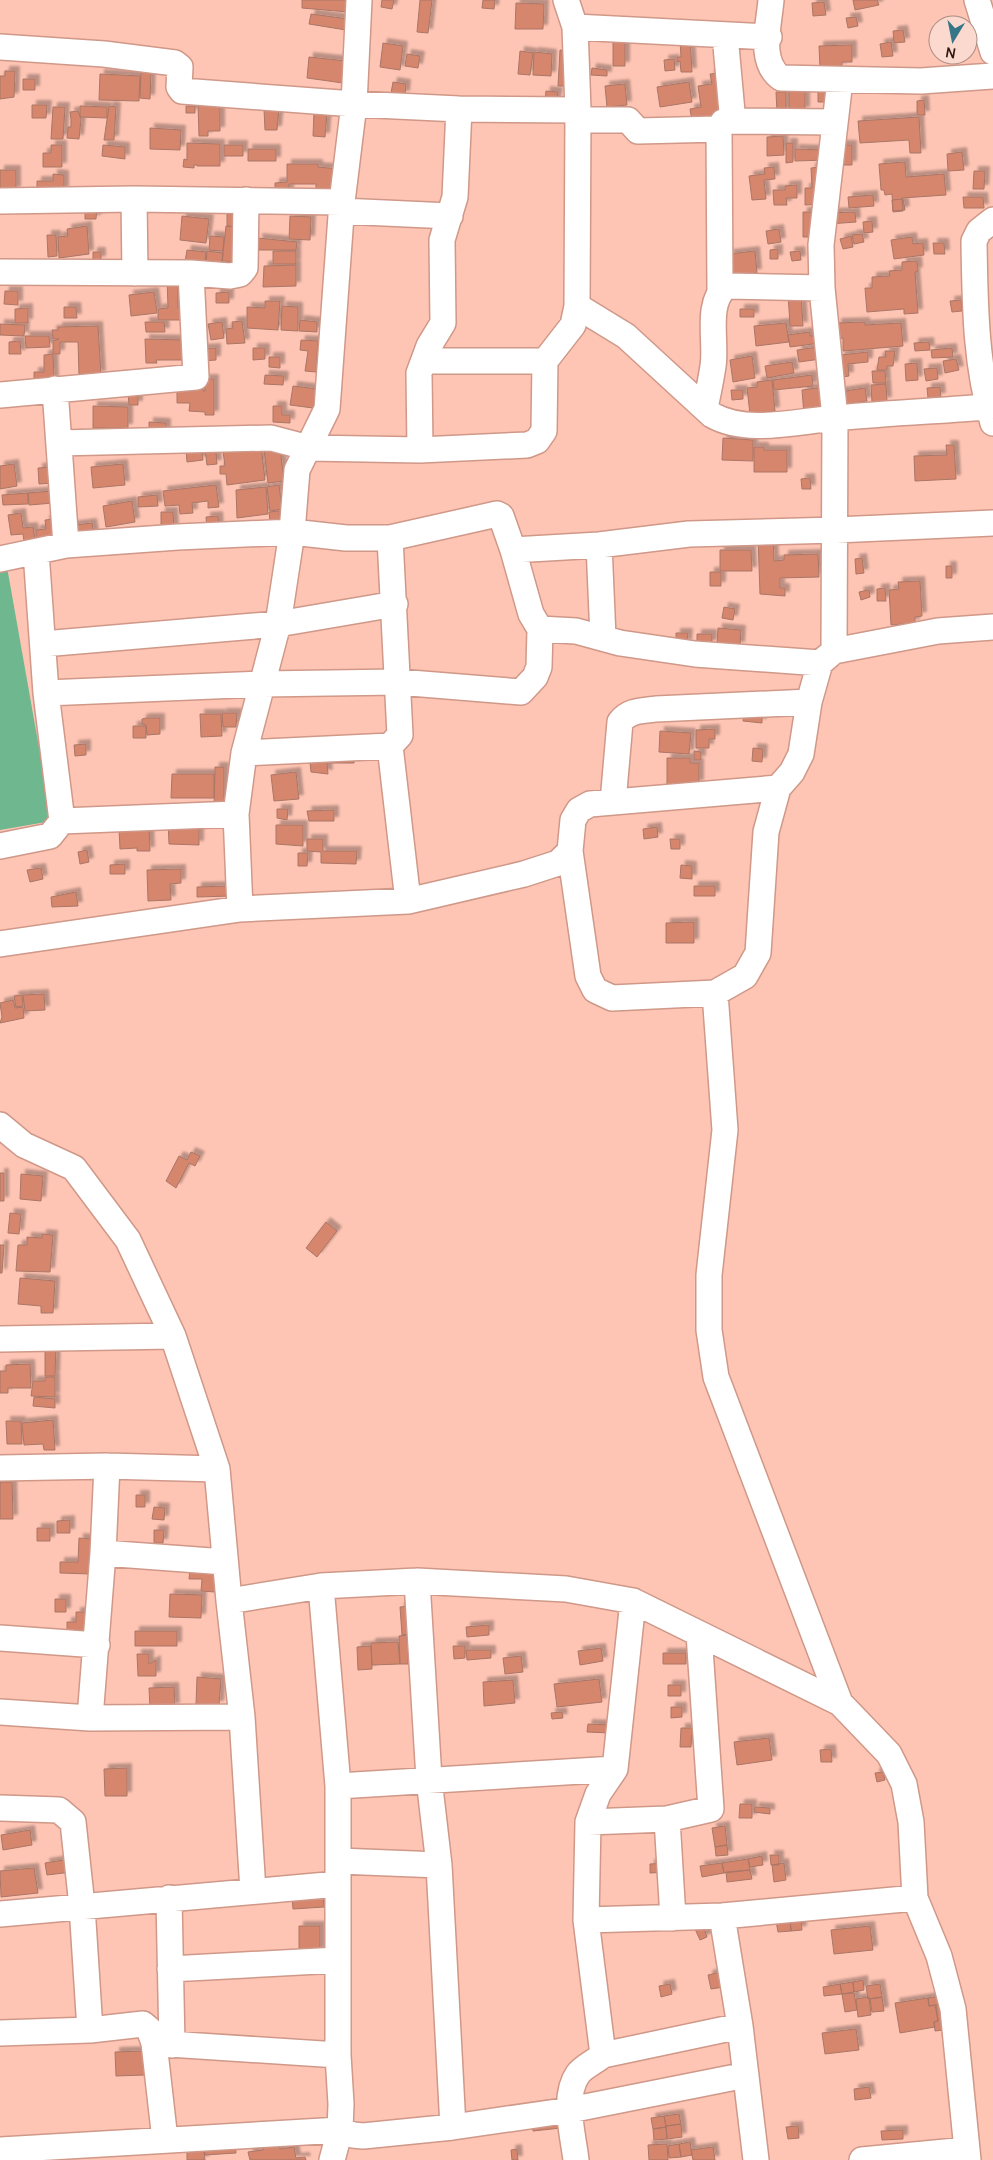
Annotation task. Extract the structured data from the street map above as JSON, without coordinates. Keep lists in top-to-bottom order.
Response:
{
  "north": "bottom"
}
